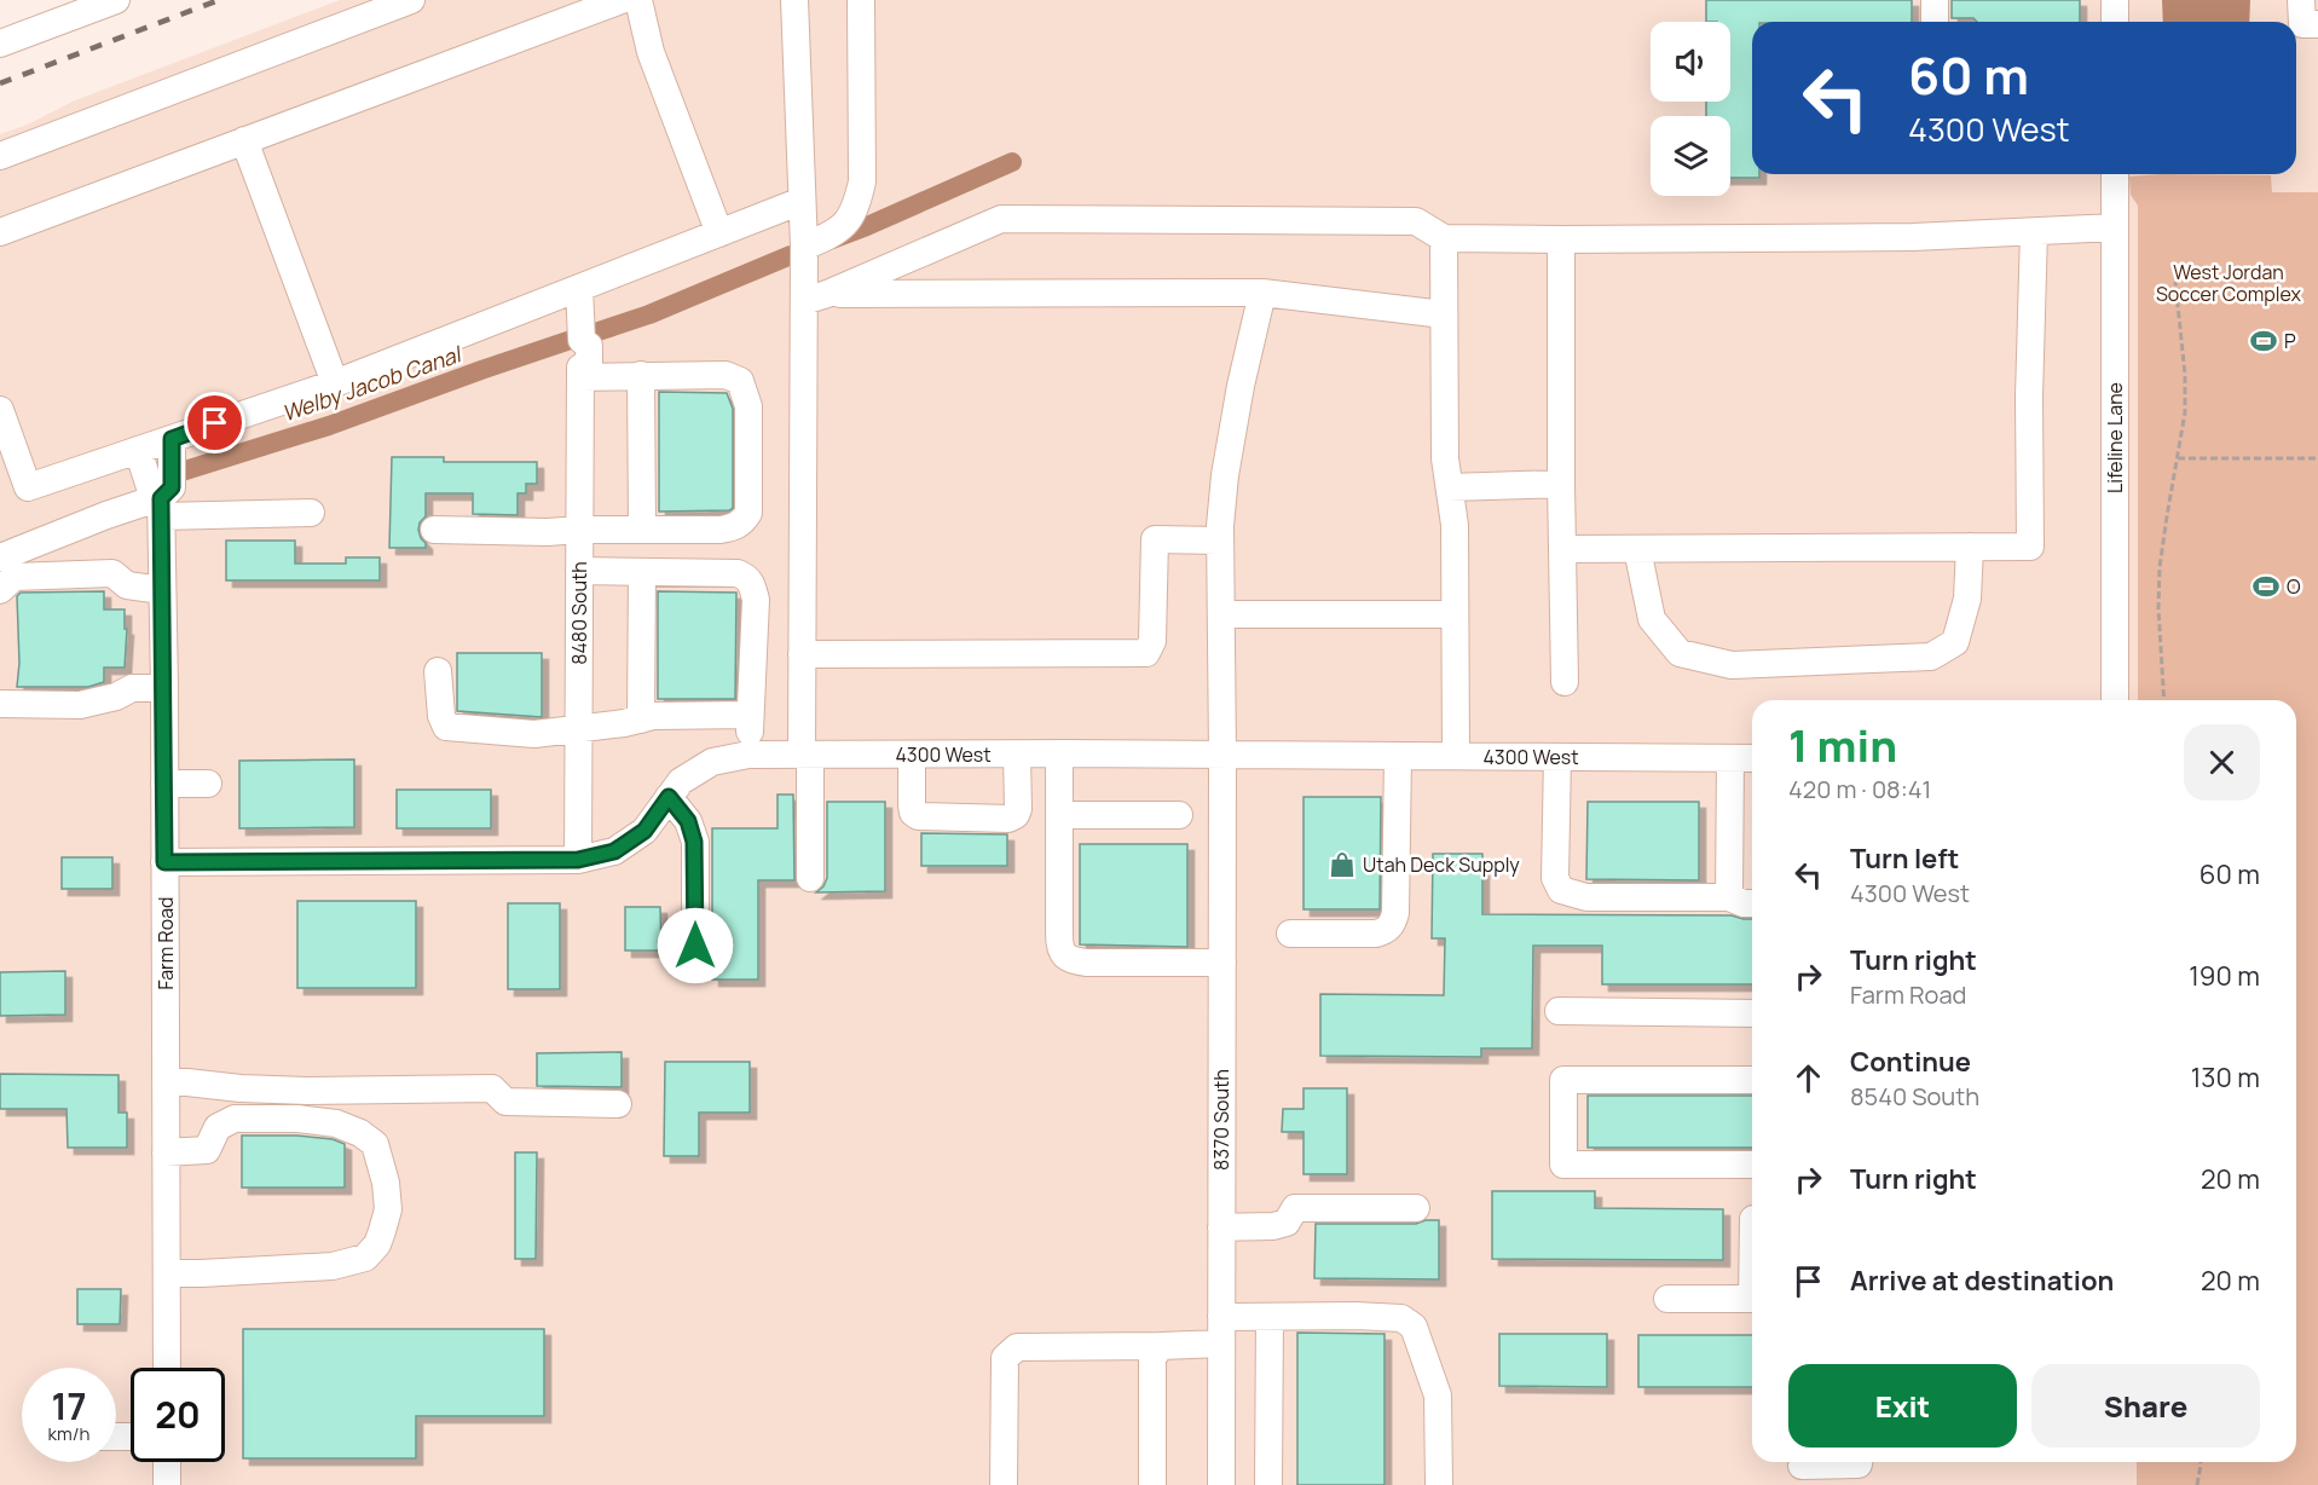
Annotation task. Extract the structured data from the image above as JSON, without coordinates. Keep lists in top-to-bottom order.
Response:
{
  "streets": {
    "street": [
      "Lifeline Lane",
      "8480 South",
      "4300 West",
      "Farm Road",
      "8370 South"
    ]
  },
  "crossings": [
    ["8480 South", "4300 West"],
    ["4300 West", "Farm Road"],
    ["4300 West", "8370 South"]
  ],
  "water": ["Welby Jacob Canal"],
  "parks": ["West Jordan Soccer Complex"],
  "places": {
    "sports": ["P", "O"],
    "shop": ["Utah Deck Supply"]
  },
  "page": {
    "turn": ["60 m", "4300 West"],
    "heading": ["1 min", "420 m · 08:41"],
    "list": [
      {
        "name": "Turn left",
        "note": "4300 West",
        "value": "60 m"
      },
      {
        "name": "Turn right",
        "note": "Farm Road",
        "value": "190 m"
      },
      {
        "name": "Continue",
        "note": "8540 South",
        "value": "130 m"
      },
      {
        "name": "Turn right",
        "value": "20 m"
      },
      {
        "name": "Arrive at destination",
        "value": "20 m"
      }
    ],
    "buttons": ["Exit", "Share"],
    "speed": "17 km/h",
    "limit": "20"
  }
}
